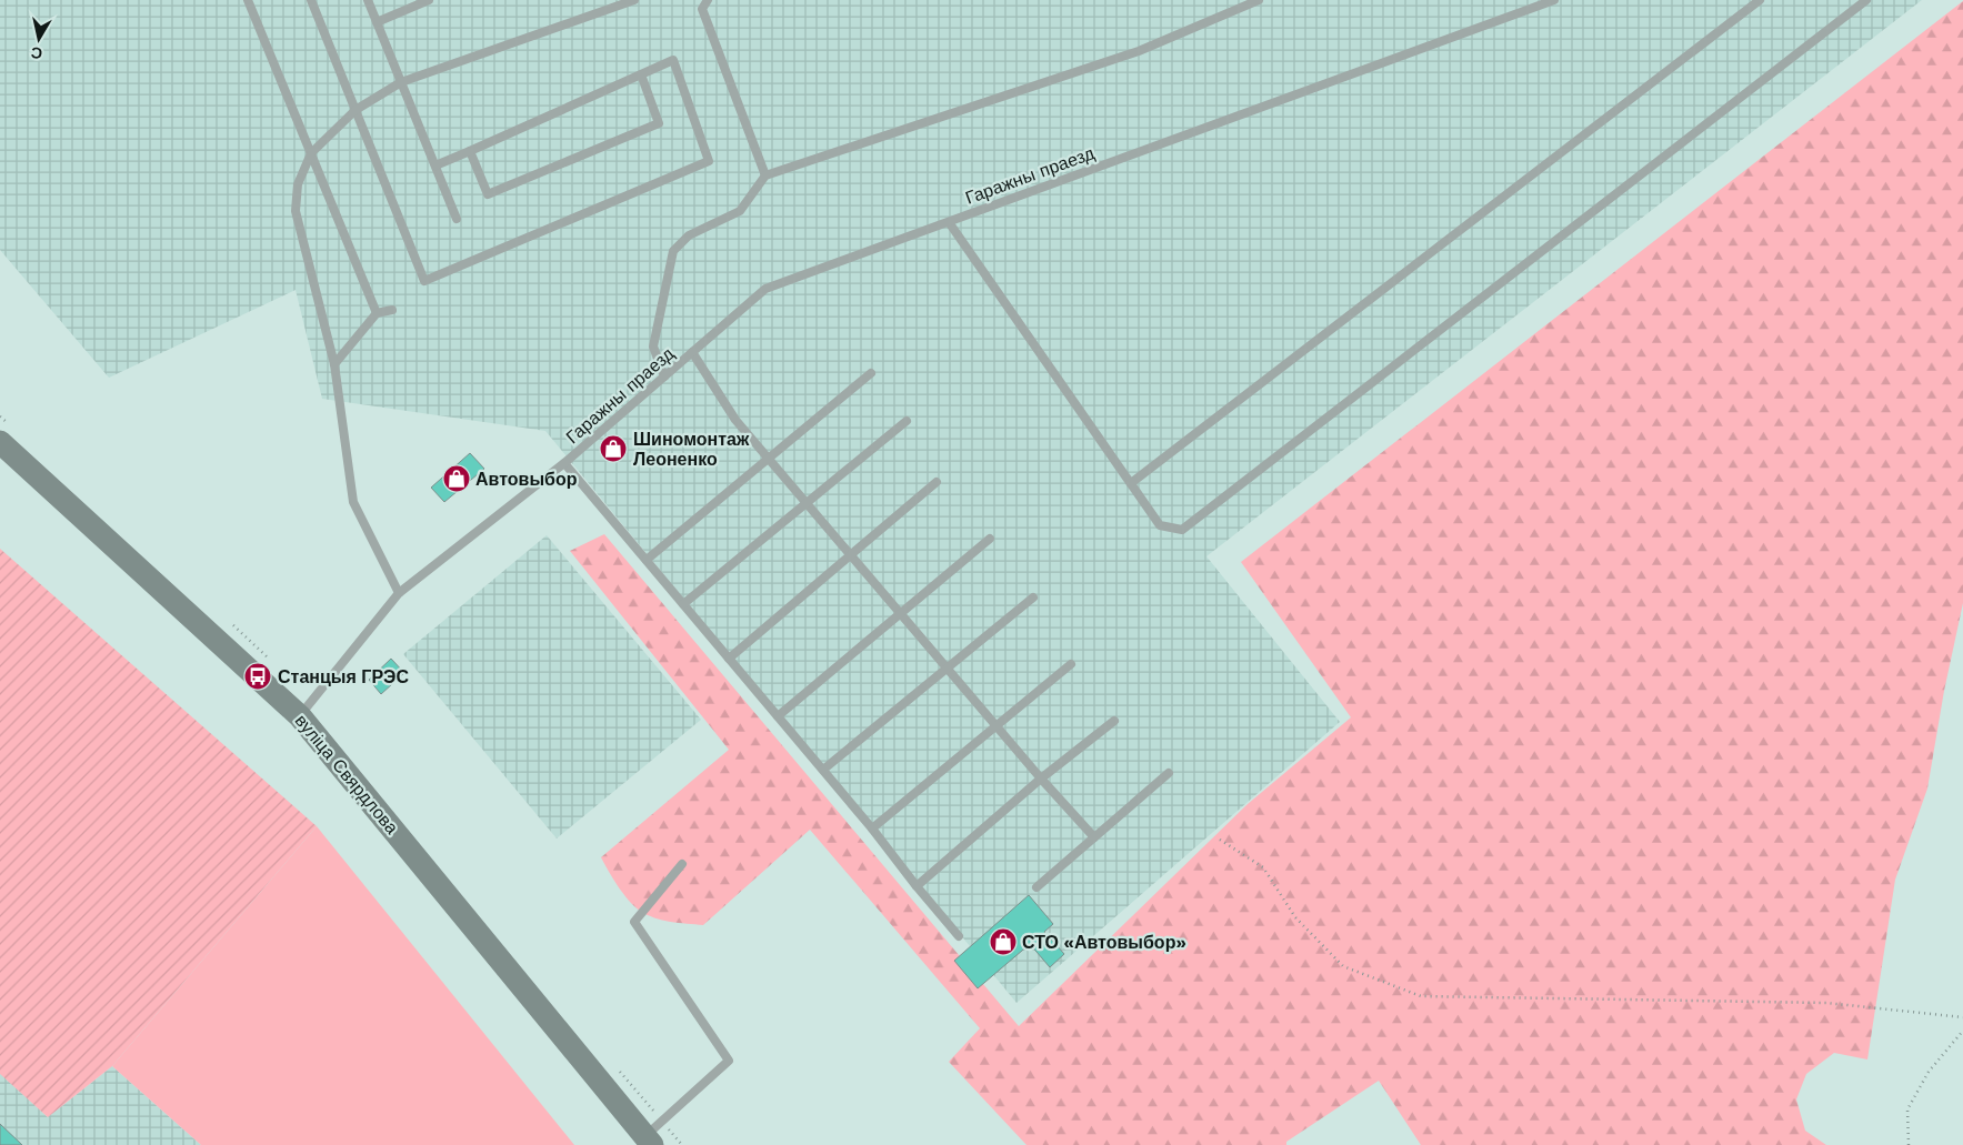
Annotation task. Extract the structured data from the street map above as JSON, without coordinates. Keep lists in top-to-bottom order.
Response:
{
  "streets": {
    "main road": ["вуліца Свярдлова"],
    "lane": ["Гаражны праезд"]
  },
  "crossings": [
    ["Гаражны праезд", "вуліца Свярдлова"]
  ],
  "places": {
    "shop": ["Шиномонтаж Леоненко", "Автовыбор", "СТО «Автовыбор»"],
    "bus stop": ["Станцыя ГРЭС"]
  },
  "north": "bottom"
}
